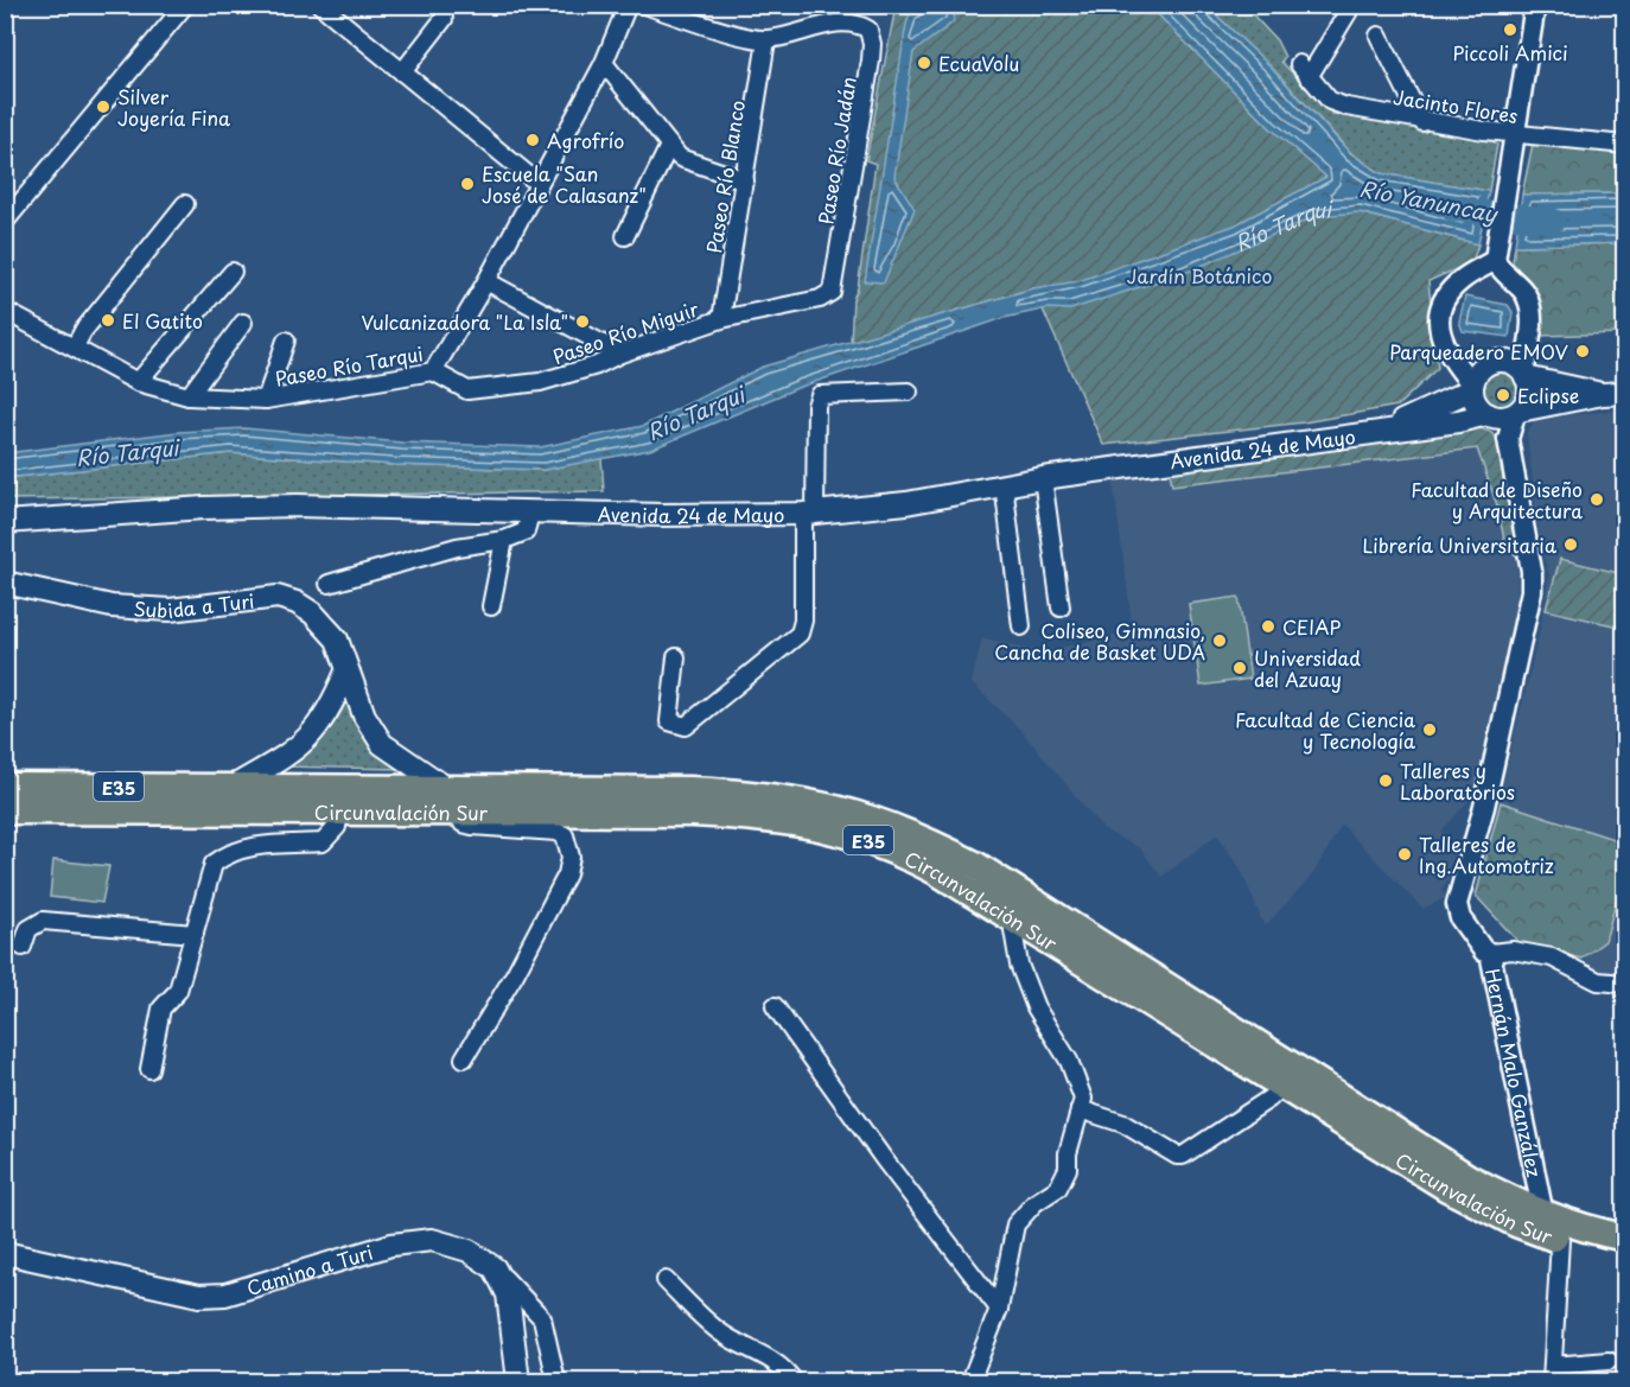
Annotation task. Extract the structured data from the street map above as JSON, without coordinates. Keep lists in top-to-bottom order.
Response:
{
  "streets": {
    "highway": ["E35", "Circunvalación Sur"],
    "main road": ["Avenida 24 de Mayo", "Subida a Turi", "Camino a Turi"],
    "street": [
      "Jacinto Flores",
      "Paseo Río Jadán",
      "Paseo Río Blanco",
      "Paseo Río Miguir",
      "Paseo Río Tarqui",
      "Hernán Malo Ganzález"
    ]
  },
  "crossings": [
    ["Paseo Río Jadán", "Paseo Río Blanco"],
    ["Paseo Río Jadán", "Paseo Río Miguir"],
    ["Paseo Río Blanco", "Paseo Río Miguir"],
    ["Paseo Río Miguir", "Paseo Río Tarqui"],
    ["Avenida 24 de Mayo", "Hernán Malo Ganzález"],
    ["Subida a Turi", "Circunvalación Sur"],
    ["E35", "Circunvalación Sur"],
    ["E35", "Hernán Malo Ganzález"],
    ["Circunvalación Sur", "Hernán Malo Ganzález"]
  ],
  "water": ["Río Yanuncay", "Río Tarqui"],
  "parks": ["Jardín Botánico"],
  "places": [
    "Piccoli Amici",
    "EcuaVolu",
    "Silver Joyería Fina",
    "Agrofrío",
    "Escuela \"San José de Calasanz\"",
    "El Gatito",
    "Vulcanizadora \"La Isla\"",
    "Parqueadero EMOV",
    "Eclipse",
    "Facultad de Diseño y Arquitectura",
    "Librería Universitaria",
    "CEIAP",
    "Coliseo, Gimnasio, Cancha de Basket UDA",
    "Universidad del Azuay",
    "Facultad de Ciencia y Tecnología",
    "Talleres y Laboratorios",
    "Talleres de Ing.Automotriz"
  ]
}
